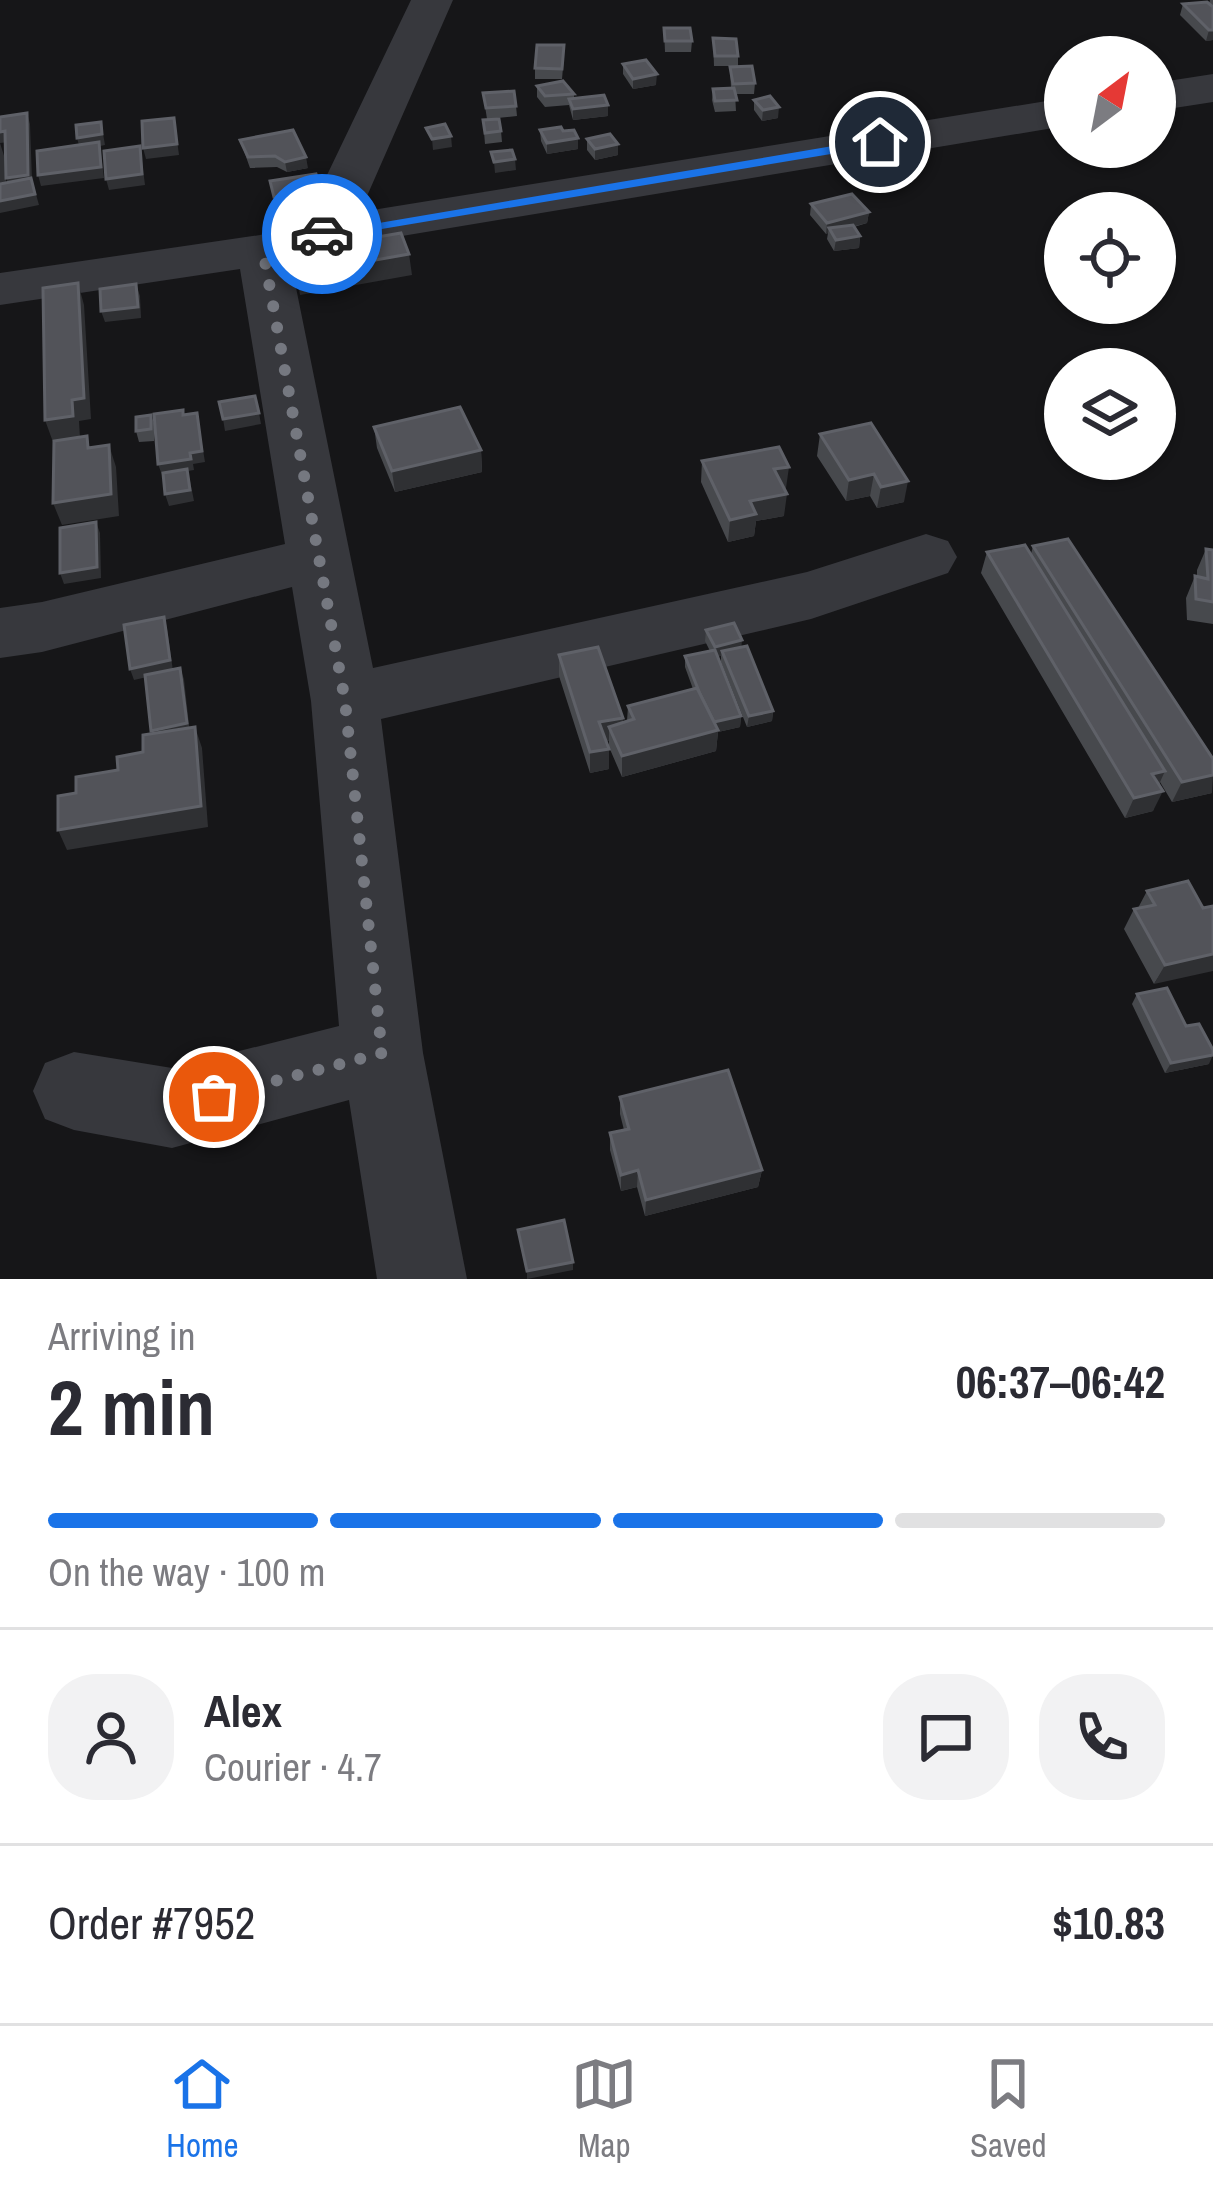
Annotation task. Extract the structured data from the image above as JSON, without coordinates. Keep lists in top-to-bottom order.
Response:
{
  "north": "top right",
  "page": {
    "heading": ["2 min", "Arriving in", "06:37–06:42"],
    "panel": [
      "Alex",
      "Courier · 4.7",
      "Order #7952",
      "$10.83"
    ],
    "bar": "On the way · 100 m",
    "tabs": ["Home", "Map", "Saved"]
  }
}
